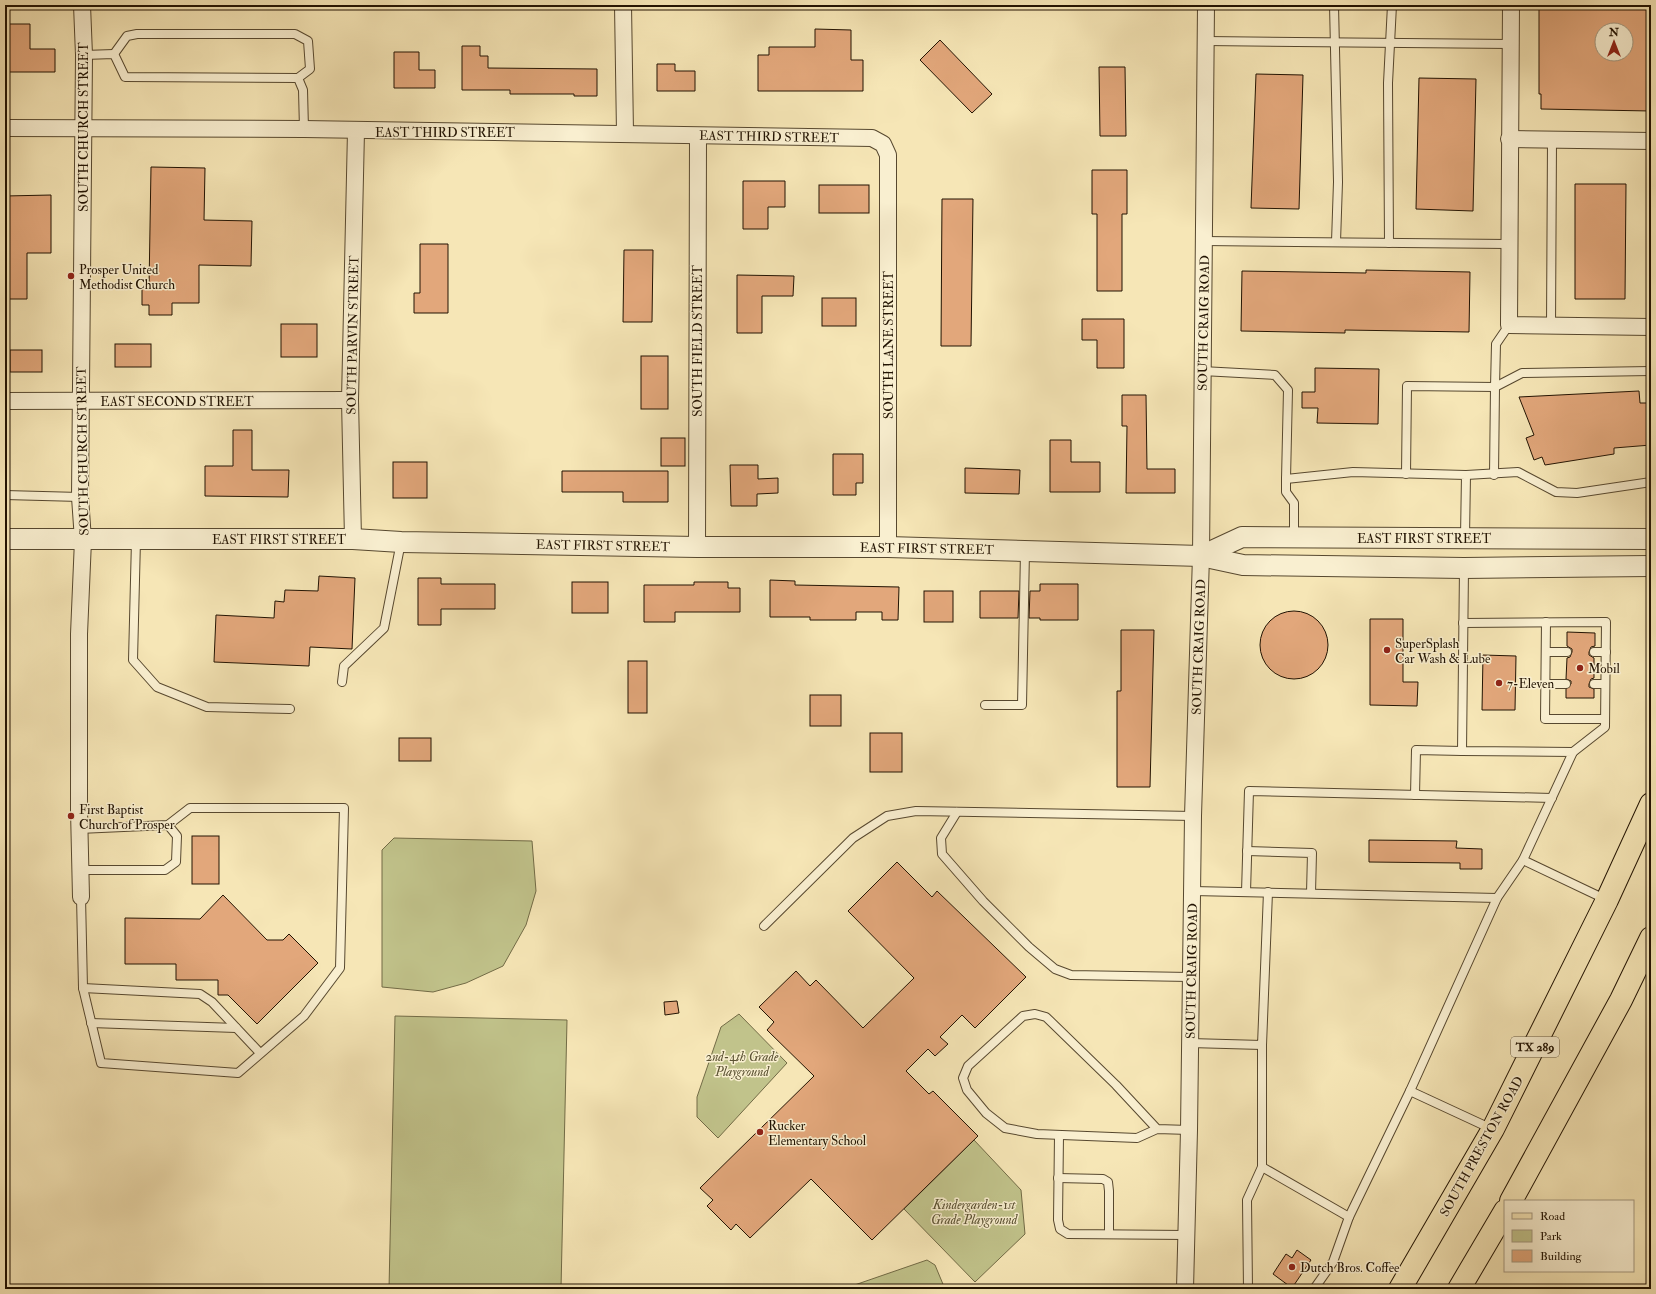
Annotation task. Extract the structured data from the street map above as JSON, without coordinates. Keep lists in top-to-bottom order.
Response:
{
  "streets": {
    "main road": ["TX 289", "SOUTH PRESTON ROAD"],
    "street": [
      "SOUTH CHURCH STREET",
      "EAST THIRD STREET",
      "SOUTH CRAIG ROAD",
      "SOUTH PARVIN STREET",
      "SOUTH FIELD STREET",
      "SOUTH LANE STREET",
      "EAST SECOND STREET",
      "EAST FIRST STREET"
    ]
  },
  "crossings": [
    ["SOUTH CHURCH STREET", "EAST THIRD STREET"],
    ["SOUTH CHURCH STREET", "EAST SECOND STREET"],
    ["SOUTH CHURCH STREET", "EAST FIRST STREET"],
    ["EAST THIRD STREET", "SOUTH PARVIN STREET"],
    ["EAST THIRD STREET", "SOUTH FIELD STREET"],
    ["EAST THIRD STREET", "SOUTH LANE STREET"],
    ["SOUTH CRAIG ROAD", "EAST FIRST STREET"],
    ["SOUTH PARVIN STREET", "EAST SECOND STREET"],
    ["SOUTH PARVIN STREET", "EAST FIRST STREET"],
    ["SOUTH FIELD STREET", "EAST FIRST STREET"],
    ["SOUTH LANE STREET", "EAST FIRST STREET"]
  ],
  "parks": ["2nd-4th Grade Playground", "Kindergarden-1st Grade Playground"],
  "places": [
    "Prosper United Methodist Church",
    "SuperSplash Car Wash & Lube",
    "Mobil",
    "7-Eleven",
    "First Baptist Church of Prosper",
    "Rucker Elementary School",
    "Dutch Bros. Coffee"
  ],
  "legend": ["Road", "Park", "Building"],
  "north": "top"
}
